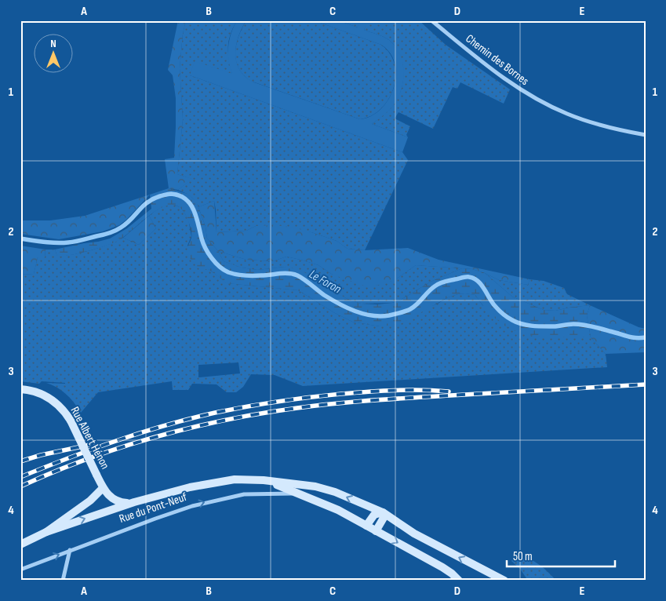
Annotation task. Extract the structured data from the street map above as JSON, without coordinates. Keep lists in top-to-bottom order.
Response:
{
  "streets": {
    "street": ["Chemin des Bornes", "Rue Albert Hénon", "Rue du Pont-Neuf"]
  },
  "crossings": [
    ["Rue Albert Hénon", "Rue du Pont-Neuf"]
  ],
  "water": ["Le Foron"],
  "scale_bar": "50 m",
  "north": "top",
  "grid": {
    "columns": [
      "A",
      "B",
      "C",
      "D",
      "E"
    ],
    "rows": [
      "1",
      "2",
      "3",
      "4"
    ]
  }
}
